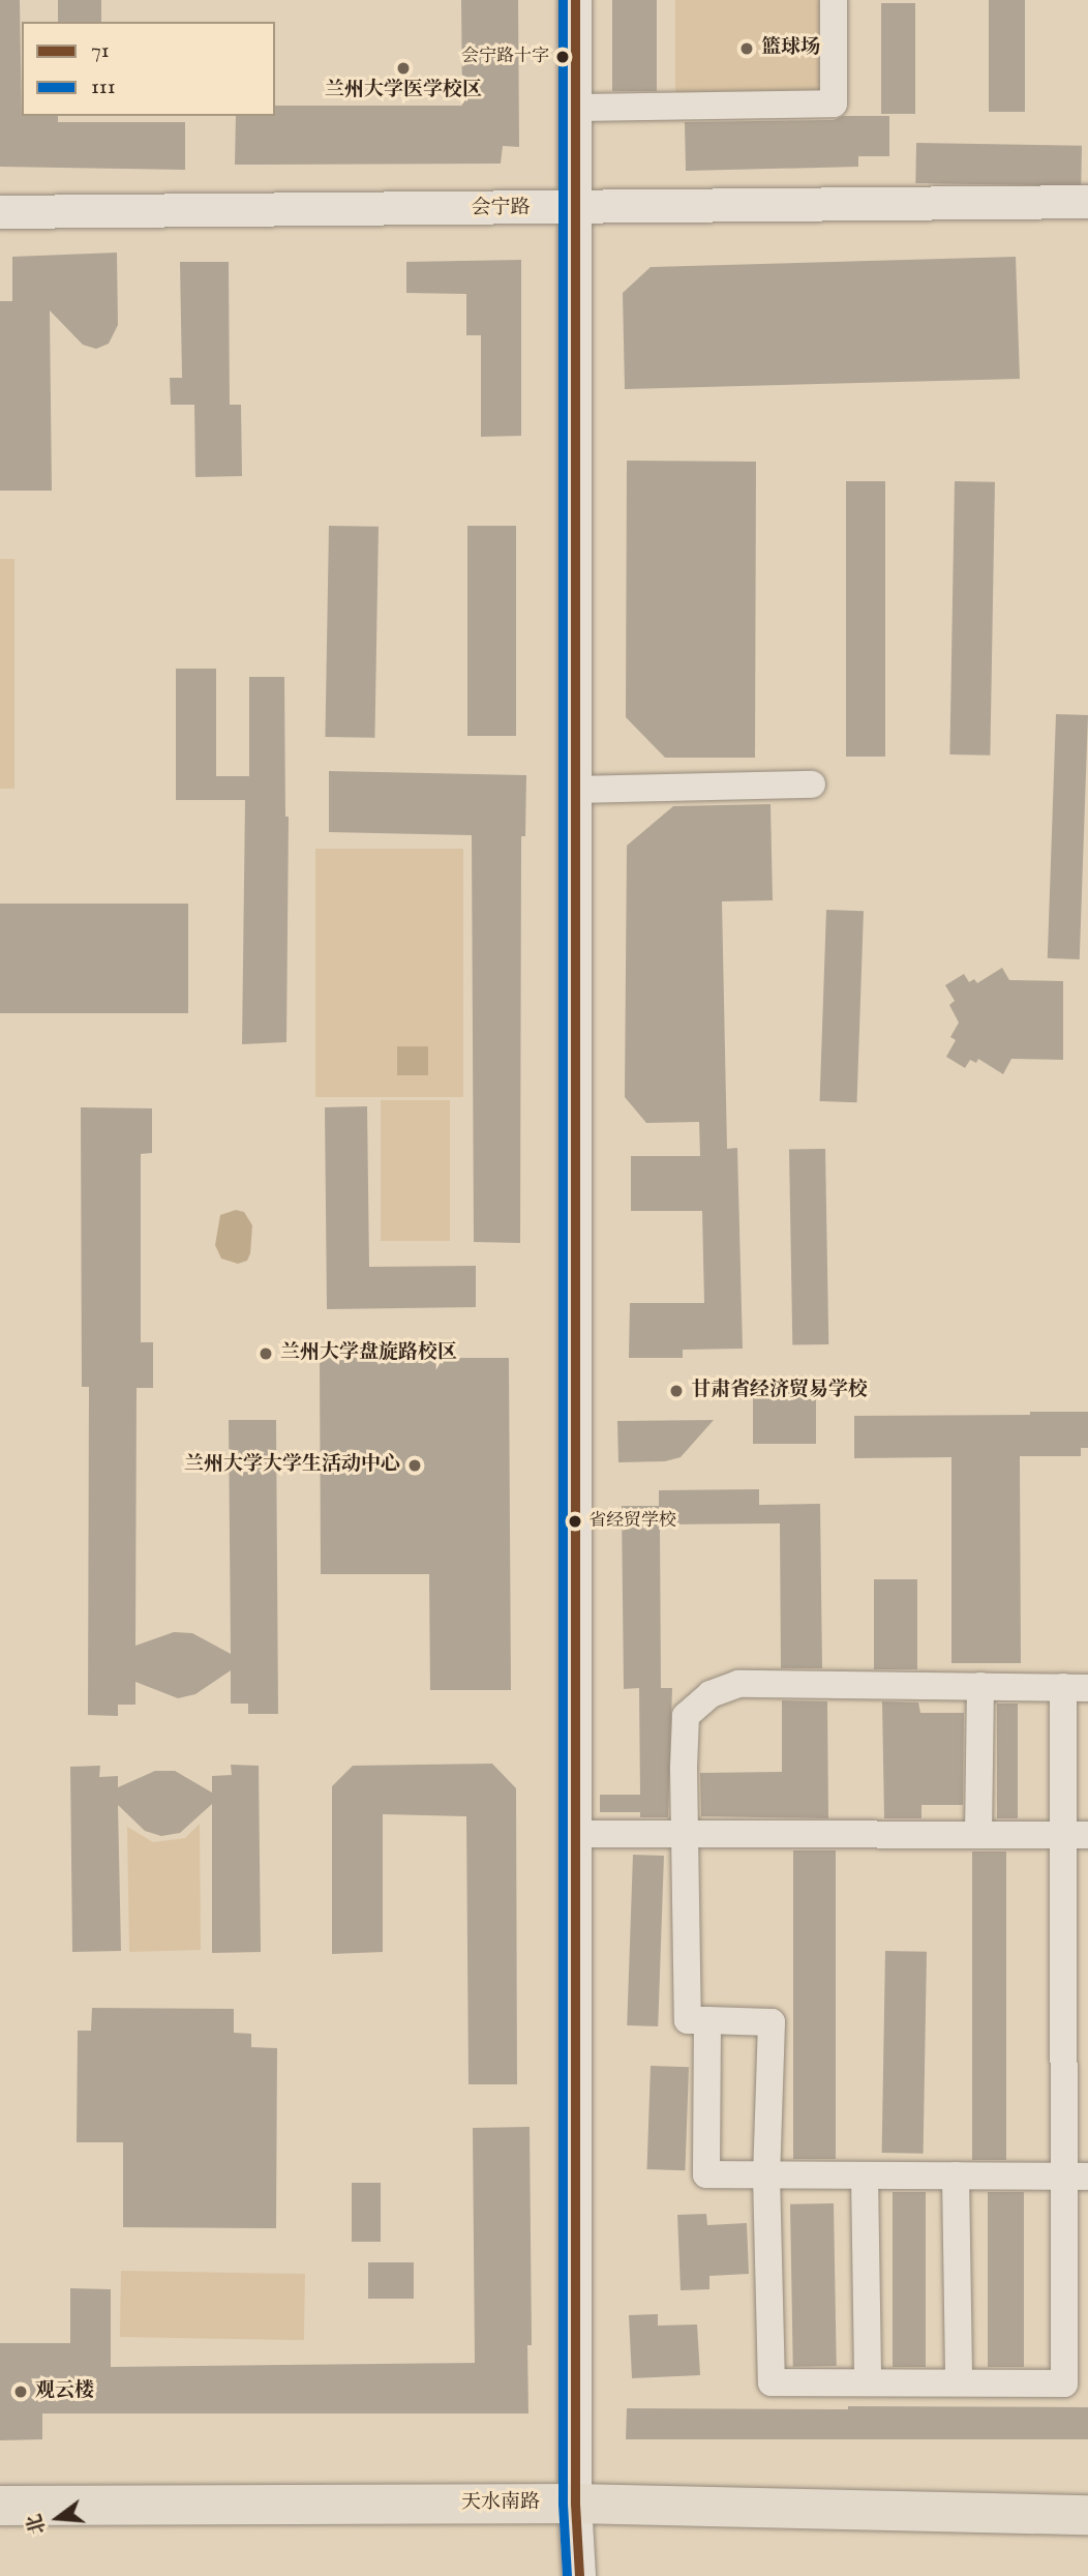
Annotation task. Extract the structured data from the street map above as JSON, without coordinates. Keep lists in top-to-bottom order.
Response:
{
  "streets": {
    "main road": ["天水南路"],
    "street": ["会宁路"]
  },
  "places": [
    "篮球场",
    "会宁路十字",
    "兰州大学医学校区",
    "兰州大学盘旋路校区",
    "甘肃省经济贸易学校",
    "兰州大学大学生活动中心",
    "省经贸学校",
    "观云楼"
  ],
  "lines": ["transit line 71", "transit line 111"],
  "legend": ["71", "111"],
  "north": "left"
}
